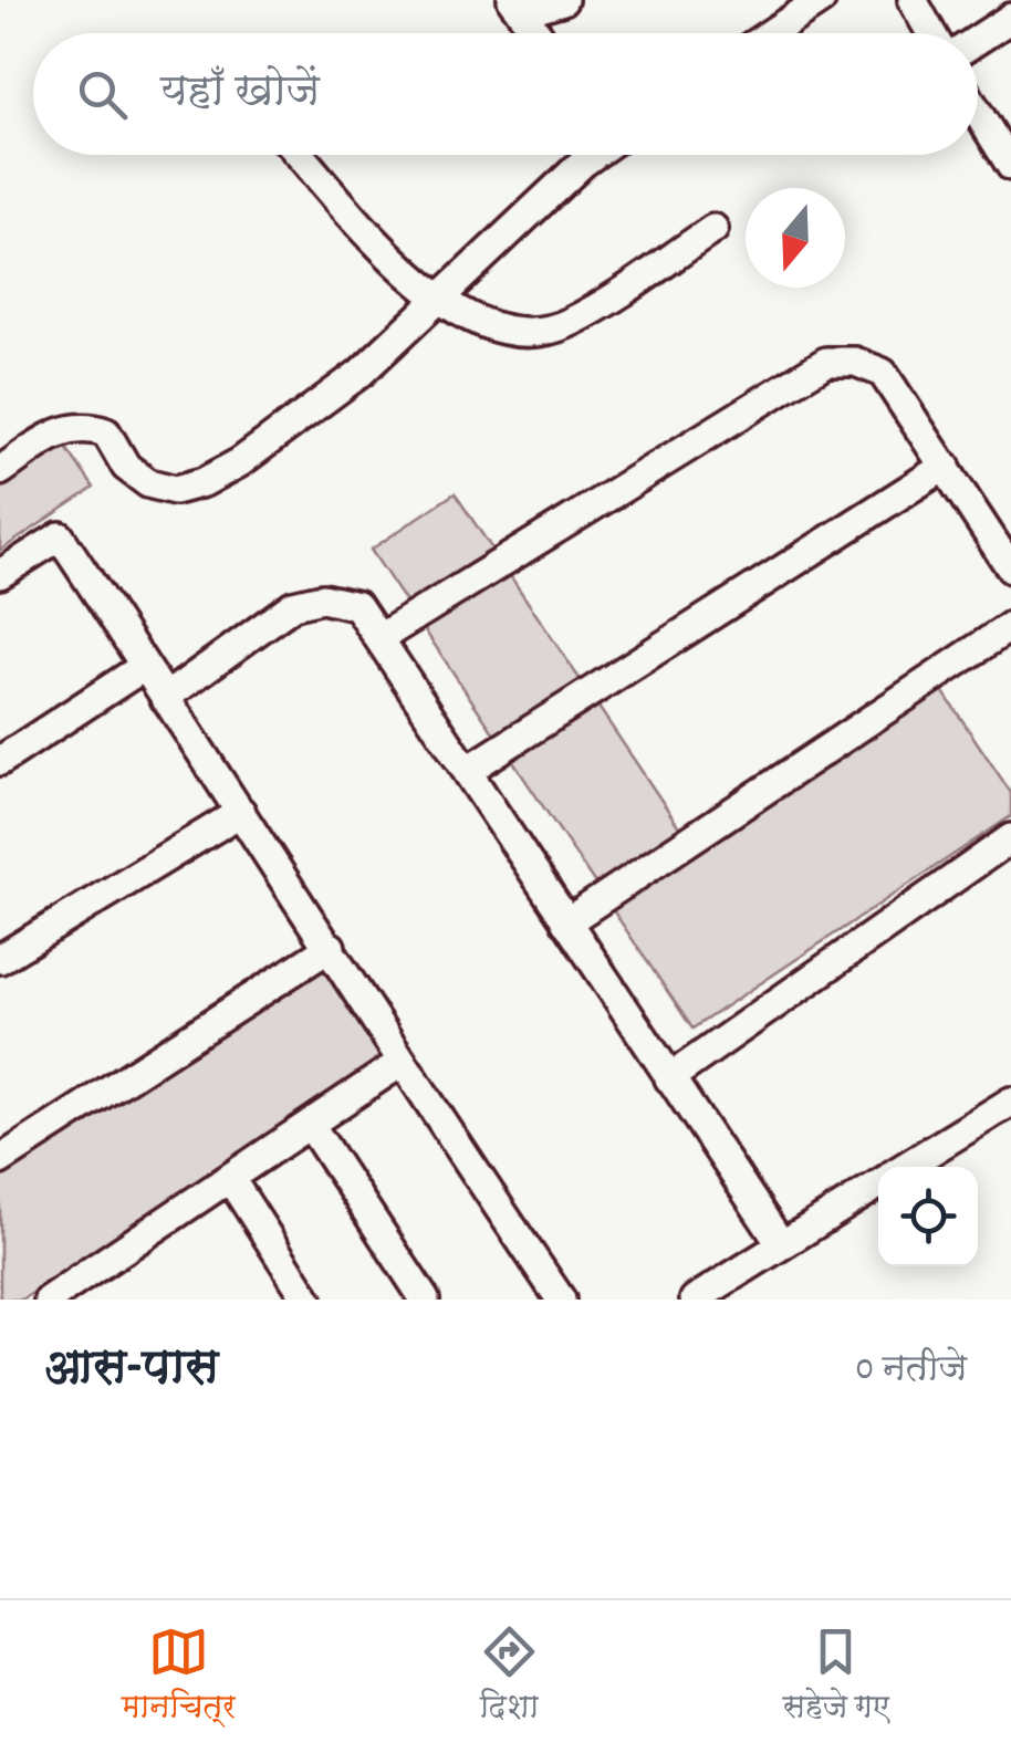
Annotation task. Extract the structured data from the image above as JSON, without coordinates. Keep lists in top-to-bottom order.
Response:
{
  "north": "bottom",
  "page": {
    "search": "यहाँ खोजें",
    "heading": ["आस-पास", "0 नतीजे"],
    "nav": ["मानचित्र", "दिशा", "सहेजे गए"]
  }
}
